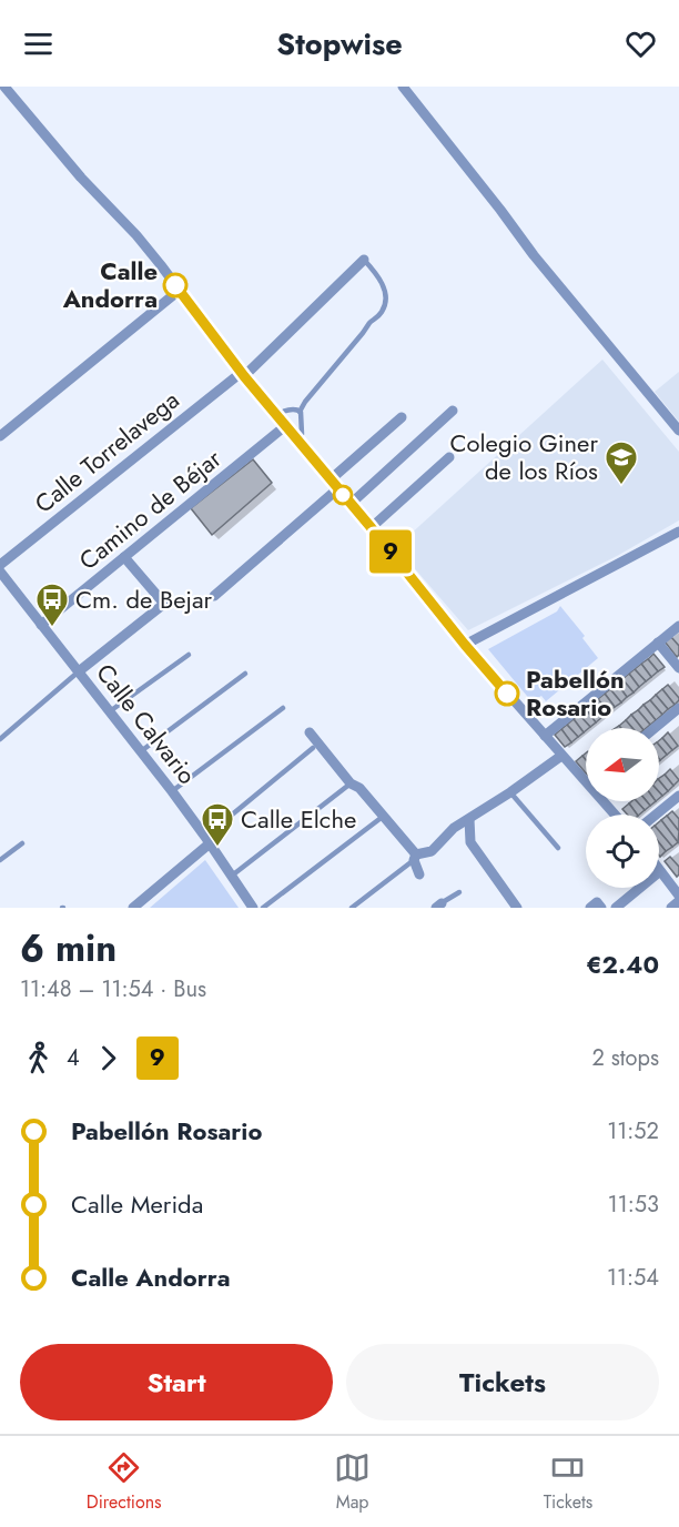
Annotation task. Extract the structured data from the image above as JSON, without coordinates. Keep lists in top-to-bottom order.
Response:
{
  "streets": {
    "street": ["Calle Torrelavega", "Camino de Béjar", "Calle Calvario"]
  },
  "crossings": [
    ["Camino de Béjar", "Calle Calvario"]
  ],
  "places": {
    "other": ["Calle Andorra", "Pabellón Rosario"],
    "school or university": ["Colegio Giner de los Ríos"],
    "bus stop": ["Cm. de Bejar", "Calle Elche"]
  },
  "lines": ["bus line 9"],
  "north": "left",
  "page": {
    "header": "Stopwise",
    "on_map": "9",
    "heading": ["6 min", "11:48 – 11:54 · Bus", "€2.40"],
    "legs": ["4", "9", "2 stops"],
    "list": [
      {
        "name": "Pabellón Rosario",
        "value": "11:52"
      },
      {
        "name": "Calle Merida",
        "value": "11:53"
      },
      {
        "name": "Calle Andorra",
        "value": "11:54"
      }
    ],
    "buttons": ["Start", "Tickets"],
    "tabs": ["Directions", "Map", "Tickets"]
  }
}
